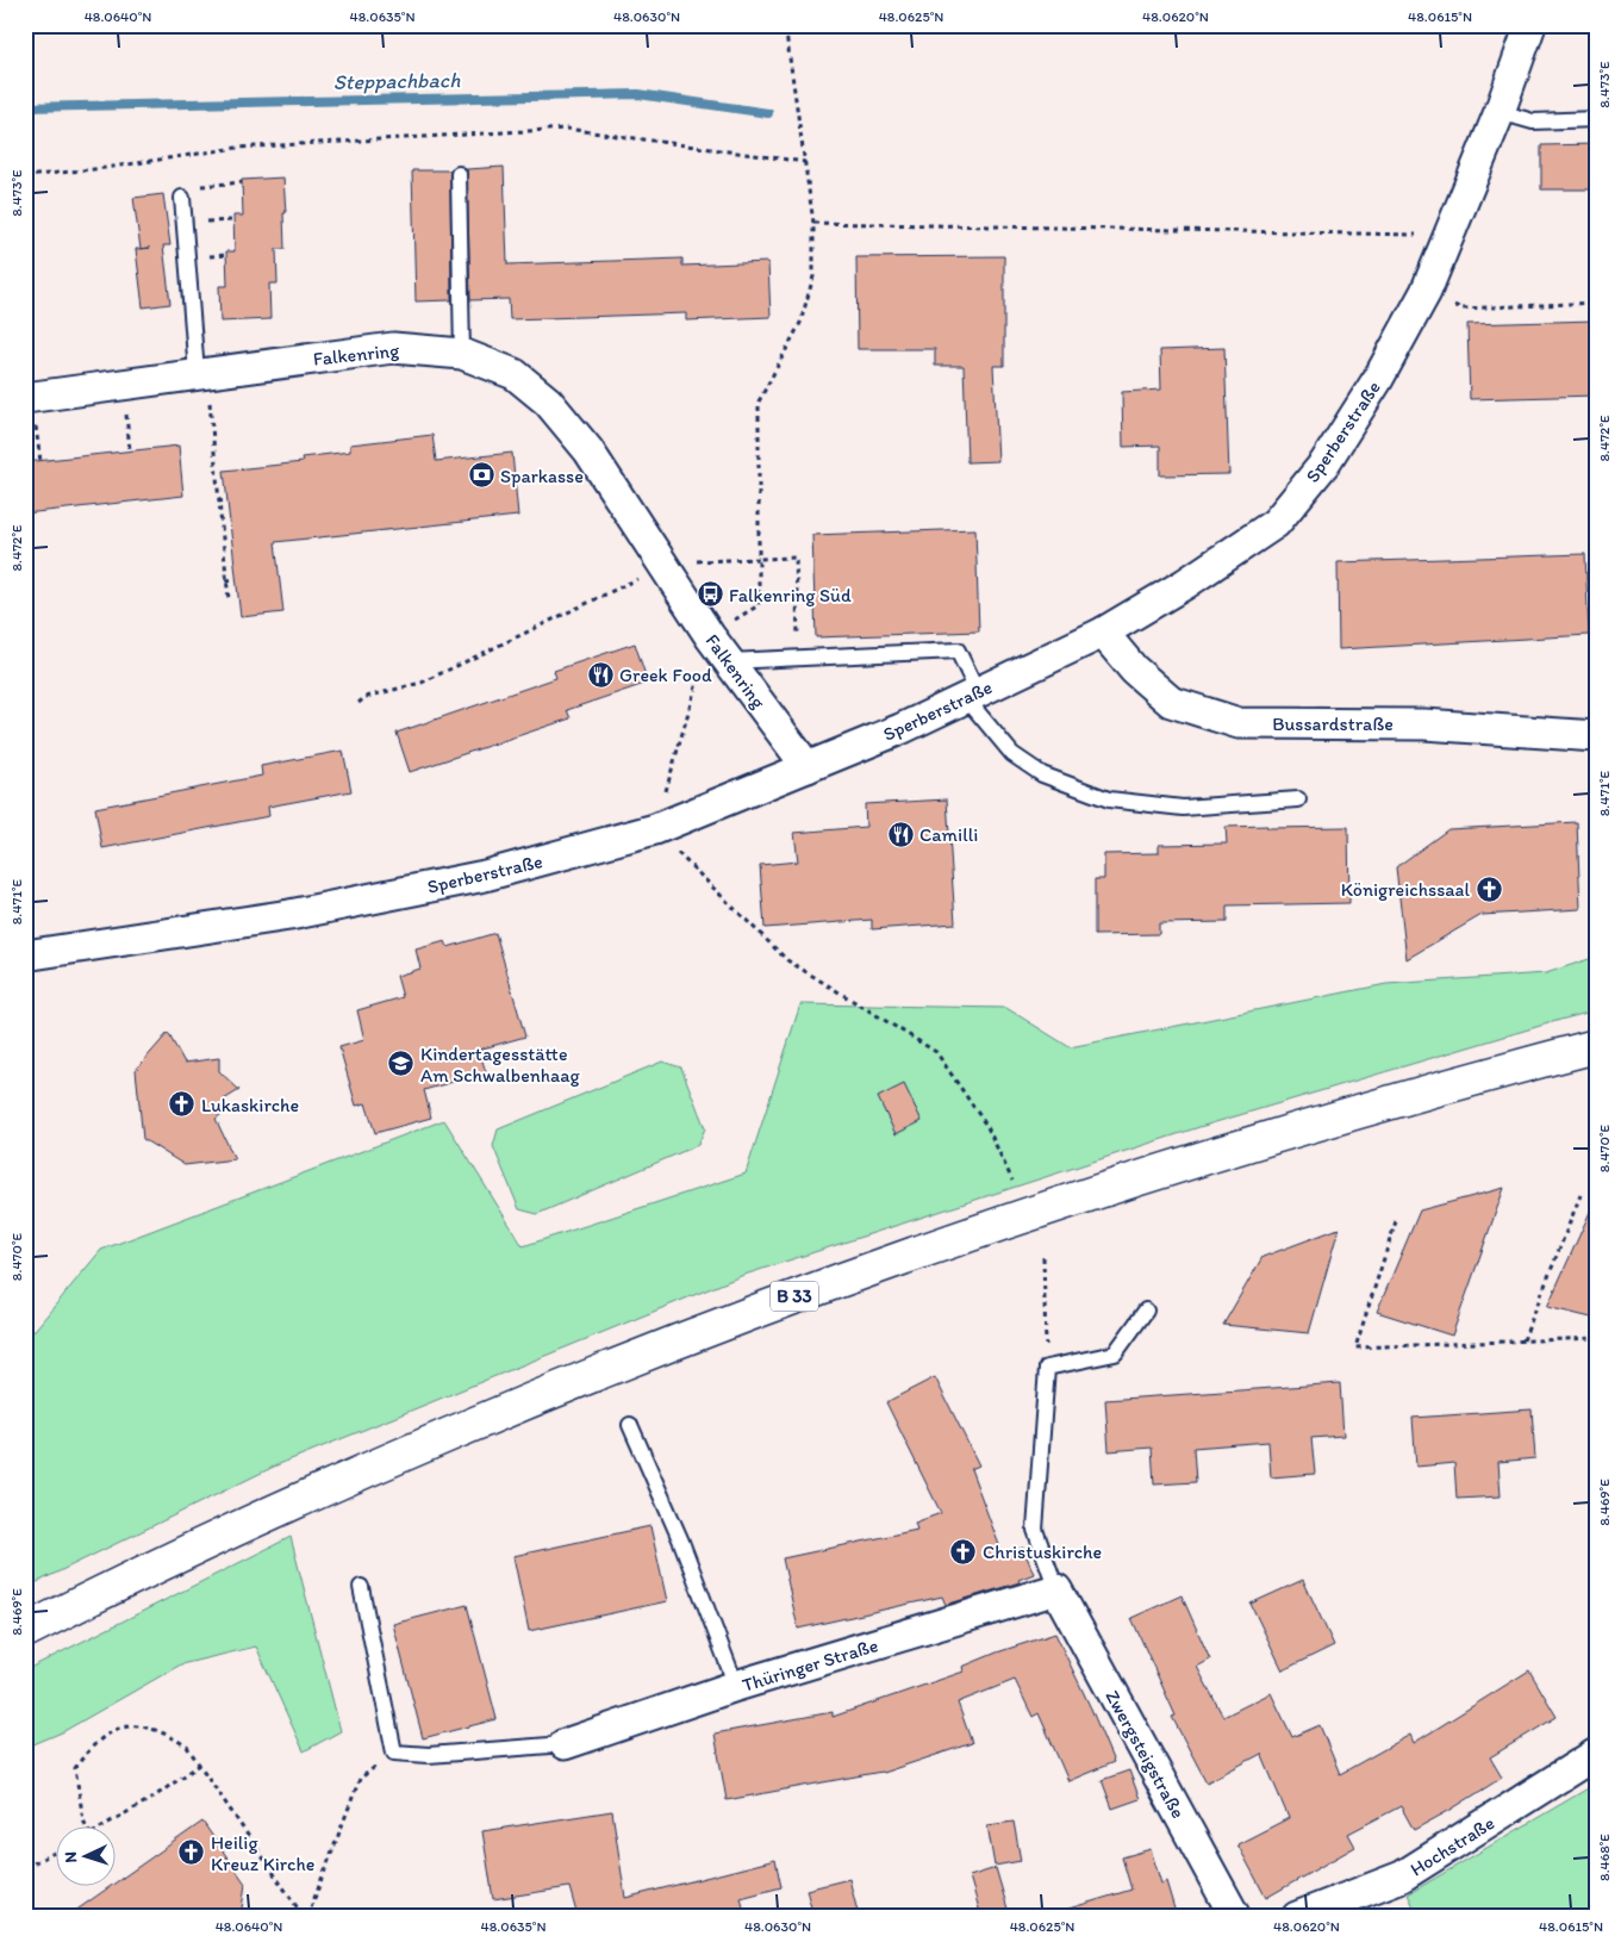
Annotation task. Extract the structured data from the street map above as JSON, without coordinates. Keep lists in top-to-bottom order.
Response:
{
  "streets": {
    "main road": ["B 33"],
    "street": [
      "Falkenring",
      "Sperberstraße",
      "Bussardstraße",
      "Thüringer Straße",
      "Zwergsteigstraße",
      "Hochstraße"
    ]
  },
  "crossings": [
    ["Falkenring", "Sperberstraße"],
    ["Sperberstraße", "Bussardstraße"],
    ["Thüringer Straße", "Zwergsteigstraße"]
  ],
  "water": ["Steppachbach"],
  "places": {
    "bank": ["Sparkasse"],
    "bus stop": ["Falkenring Süd"],
    "restaurant": ["Greek Food", "Camilli"],
    "church": [
      "Königreichssaal",
      "Lukaskirche",
      "Christuskirche",
      "Heilig Kreuz Kirche"
    ],
    "school or university": ["Kindertagesstätte Am Schwalbenhaag"]
  },
  "north": "left",
  "coordinates": [
    "48.0640°N",
    "48.0635°N",
    "48.0630°N",
    "48.0625°N",
    "48.0620°N",
    "48.0615°N",
    "8.473°E",
    "8.472°E",
    "8.471°E",
    "8.470°E",
    "8.469°E",
    "8.468°E"
  ]
}
